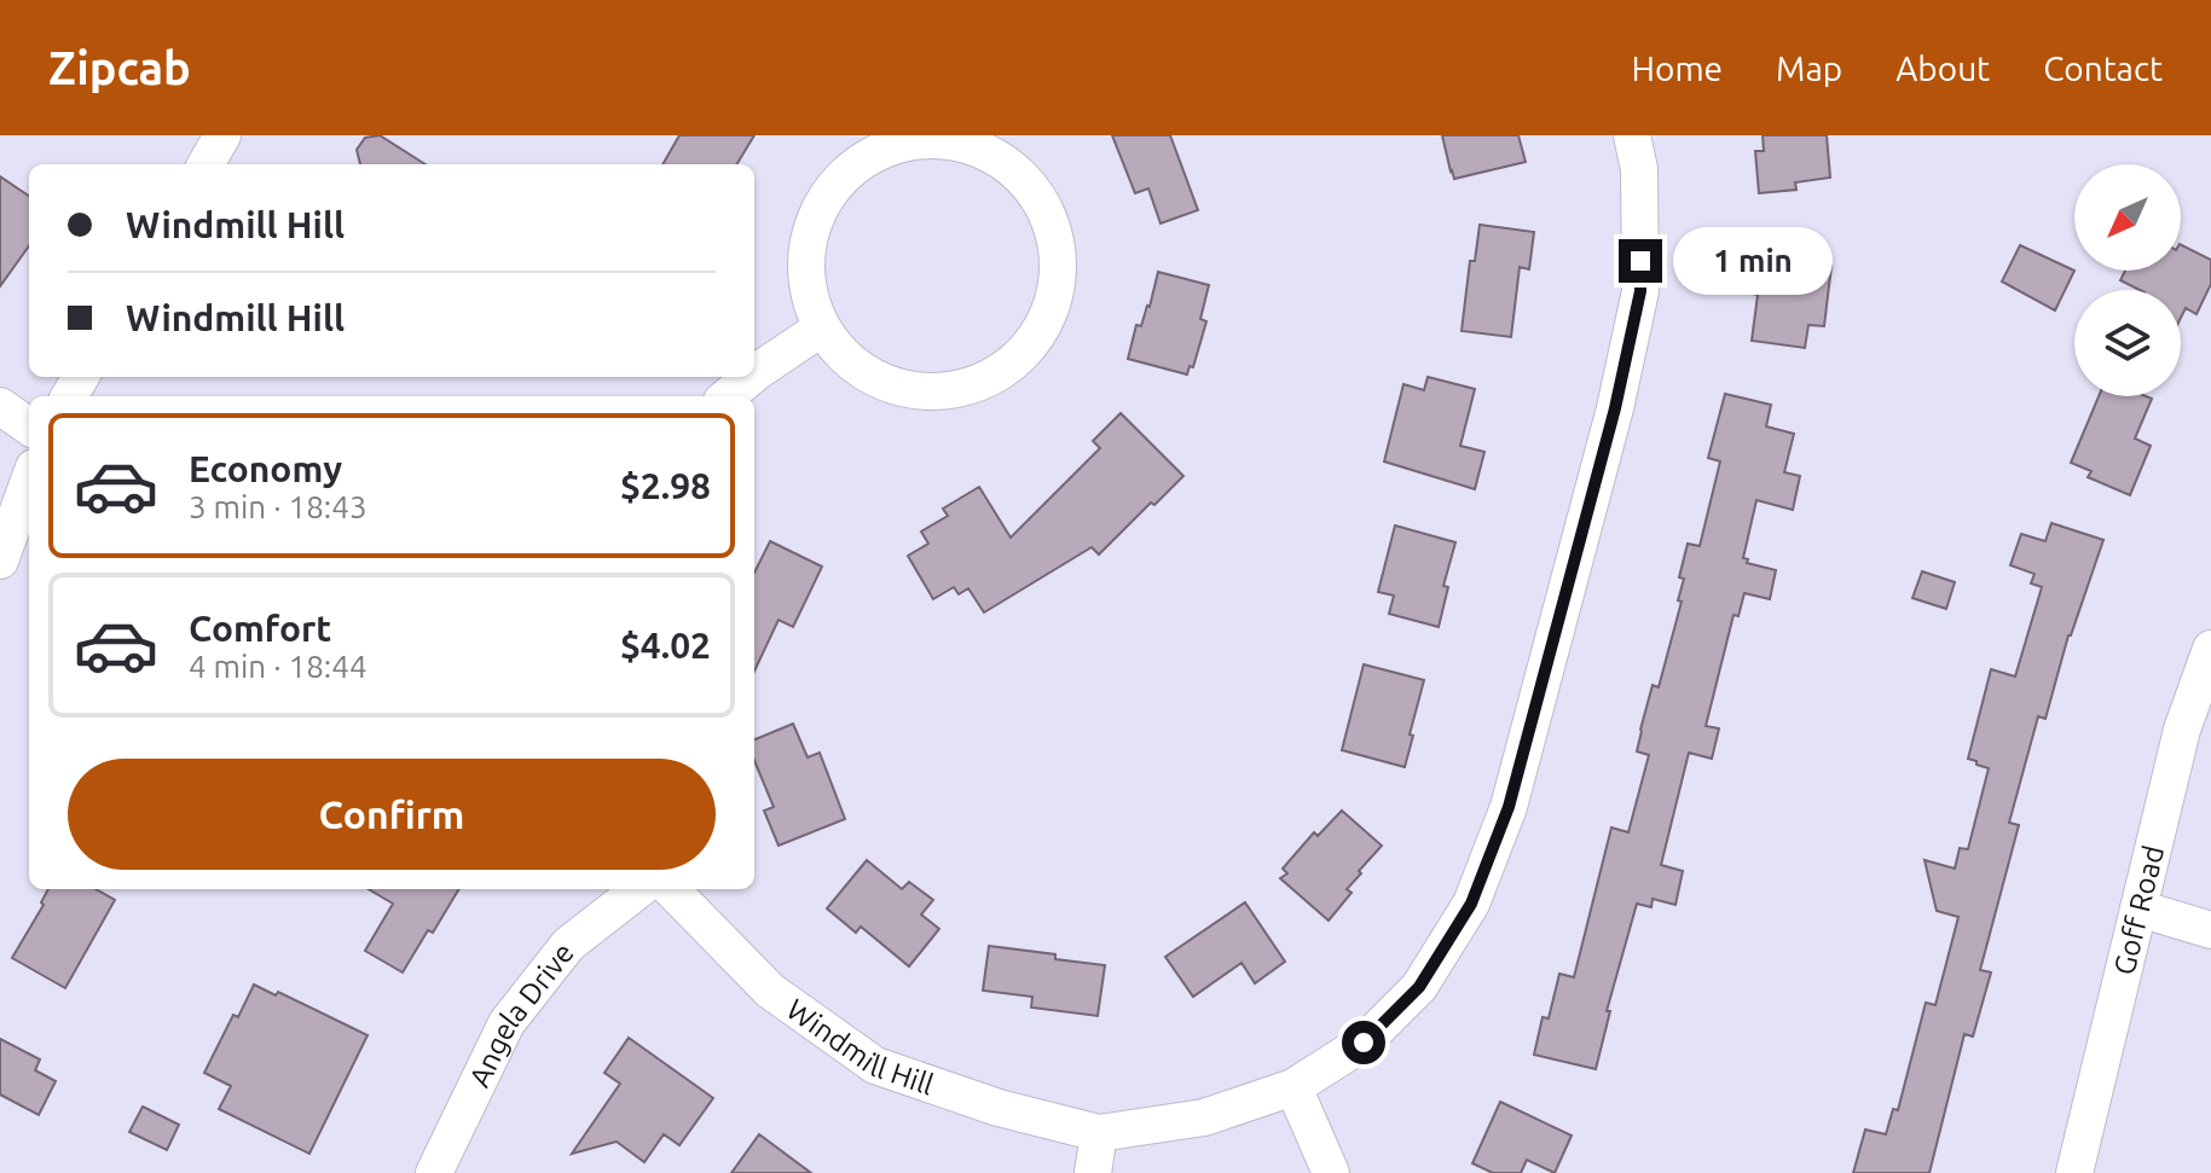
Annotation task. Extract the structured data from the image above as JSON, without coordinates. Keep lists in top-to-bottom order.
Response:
{
  "streets": {
    "street": ["Goff Road", "Angela Drive", "Windmill Hill"]
  },
  "north": "bottom left",
  "page": {
    "header": "Zipcab",
    "nav": [
      "Home",
      "Map",
      "About",
      "Contact"
    ],
    "banner": ["Windmill Hill", "Windmill Hill"],
    "bubble": "1 min",
    "list": [
      {
        "name": "Economy",
        "note": "3 min · 18:43",
        "value": "$2.98"
      },
      {
        "name": "Comfort",
        "note": "4 min · 18:44",
        "value": "$4.02"
      }
    ],
    "buttons": "Confirm"
  }
}
